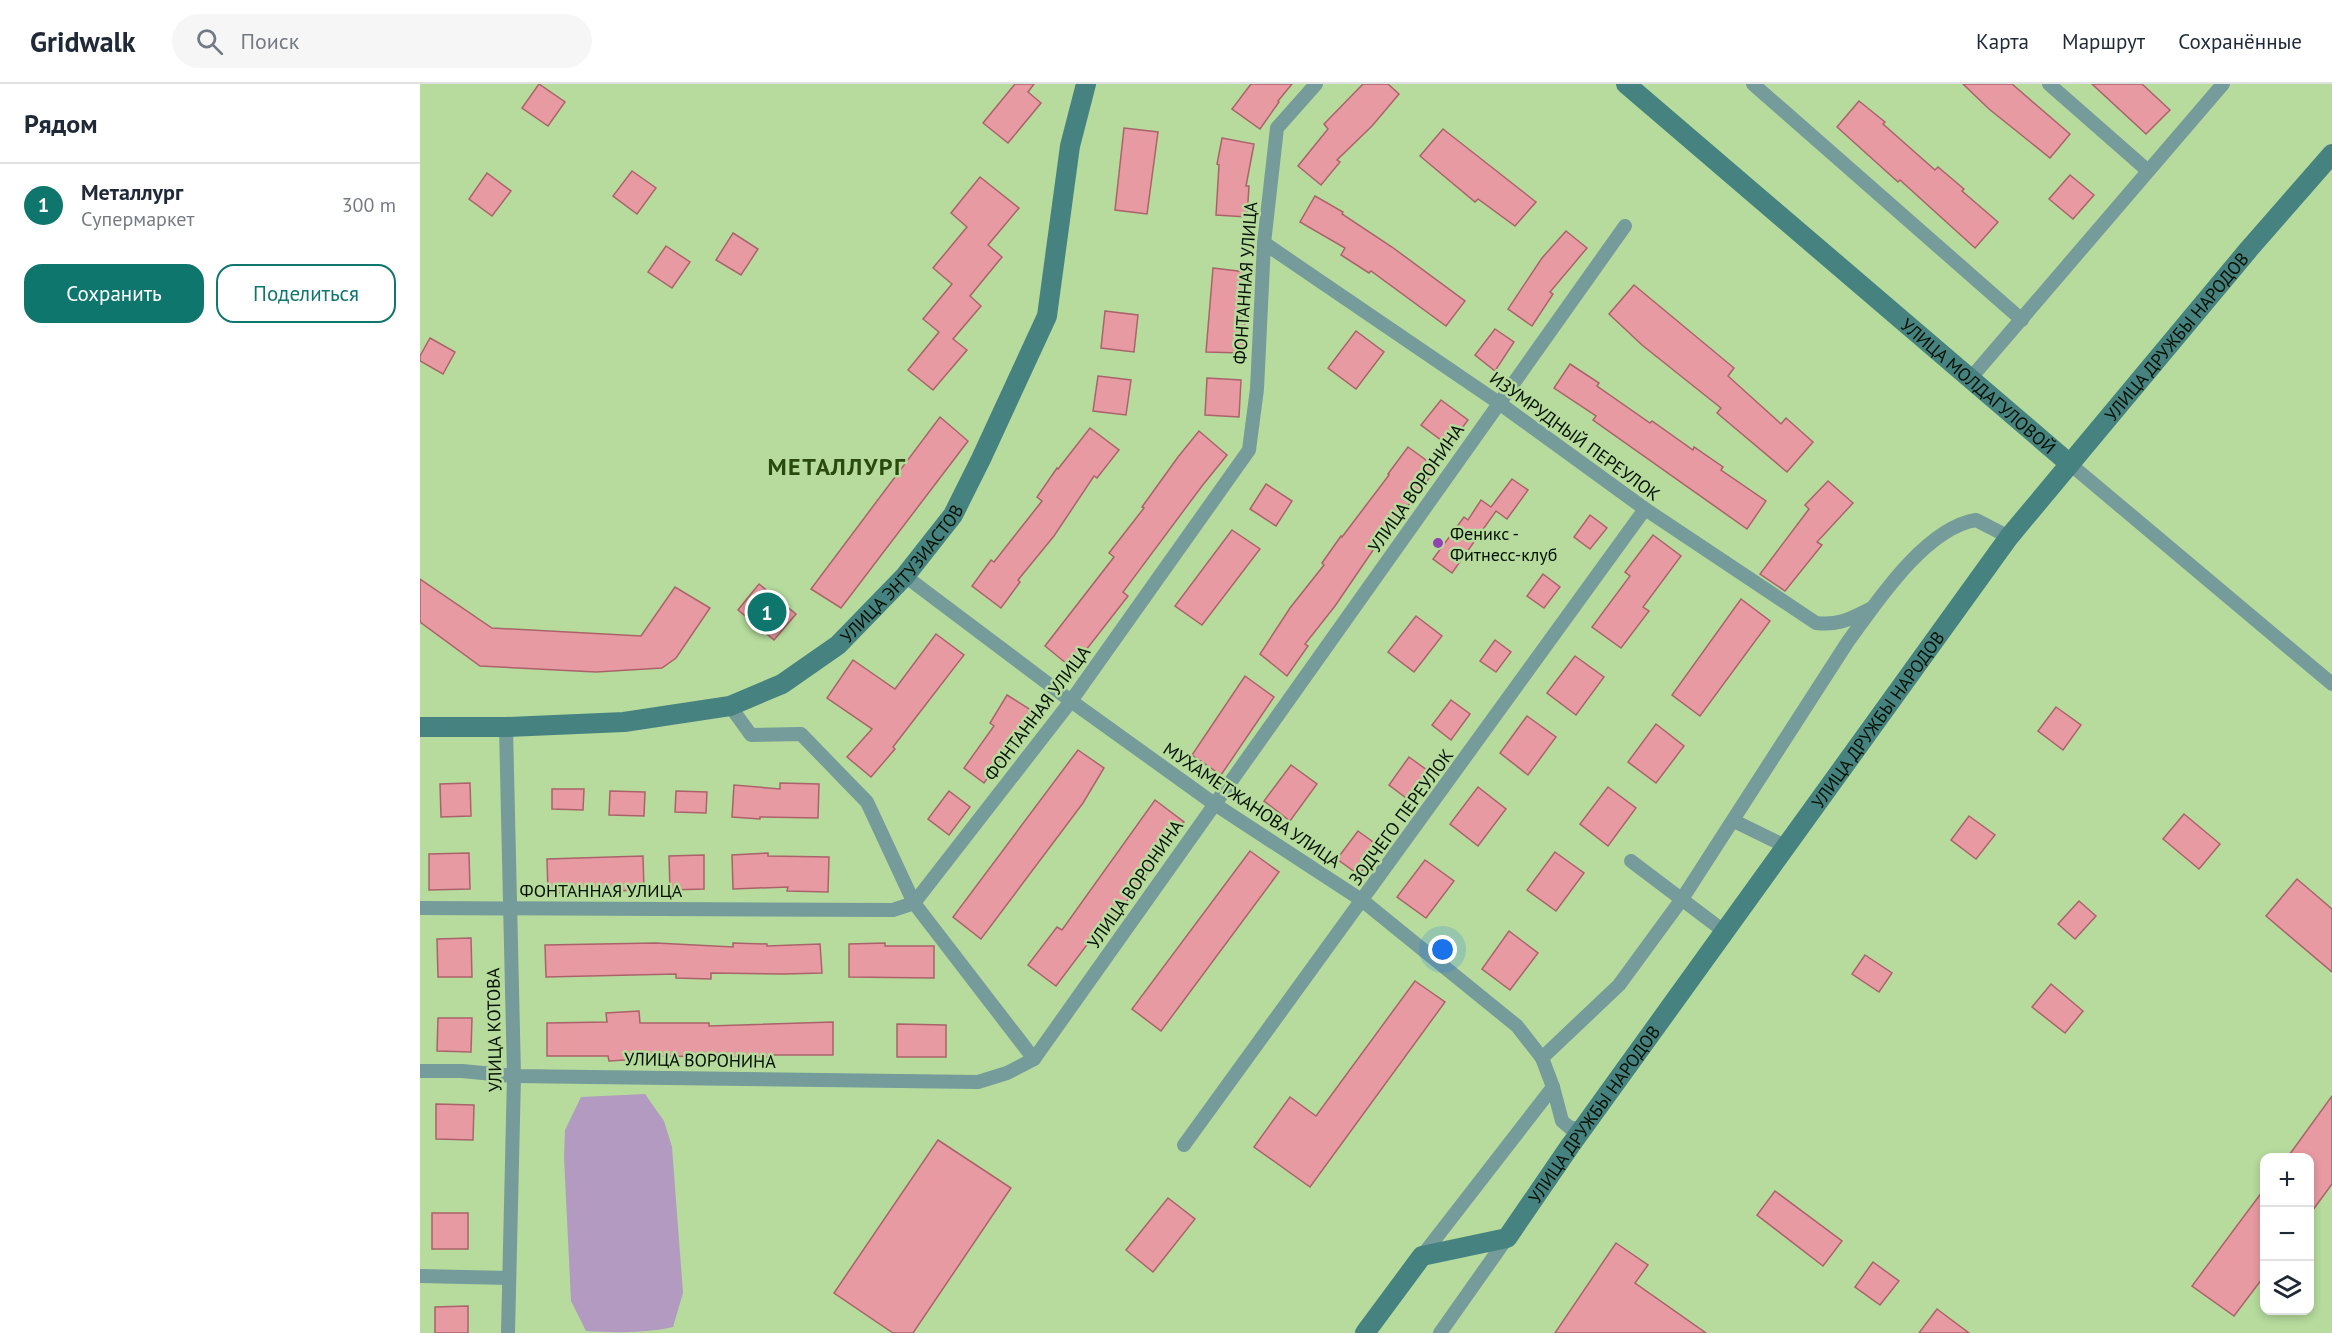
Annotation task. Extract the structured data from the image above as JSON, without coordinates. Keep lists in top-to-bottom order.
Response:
{
  "streets": {
    "street": [
      "ФОНТАННАЯ УЛИЦА",
      "УЛИЦА ДРУЖБЫ НАРОДОВ",
      "УЛИЦА МОЛДАГУЛОВОЙ",
      "ИЗУМРУДНЫЙ ПЕРЕУЛОК",
      "УЛИЦА ВОРОНИНА",
      "УЛИЦА ЭНТУЗИАСТОВ",
      "МУХАМЕТЖАНОВА УЛИЦА",
      "ЗОДЧЕГО ПЕРЕУЛОК",
      "УЛИЦА КОТОВА"
    ]
  },
  "crossings": [
    ["ФОНТАННАЯ УЛИЦА", "ИЗУМРУДНЫЙ ПЕРЕУЛОК"],
    ["ФОНТАННАЯ УЛИЦА", "МУХАМЕТЖАНОВА УЛИЦА"],
    ["ФОНТАННАЯ УЛИЦА", "УЛИЦА КОТОВА"],
    ["УЛИЦА ДРУЖБЫ НАРОДОВ", "УЛИЦА МОЛДАГУЛОВОЙ"],
    ["УЛИЦА ДРУЖБЫ НАРОДОВ", "МУХАМЕТЖАНОВА УЛИЦА"],
    ["ИЗУМРУДНЫЙ ПЕРЕУЛОК", "УЛИЦА ВОРОНИНА"],
    ["ИЗУМРУДНЫЙ ПЕРЕУЛОК", "ЗОДЧЕГО ПЕРЕУЛОК"],
    ["УЛИЦА ВОРОНИНА", "МУХАМЕТЖАНОВА УЛИЦА"],
    ["УЛИЦА ВОРОНИНА", "УЛИЦА КОТОВА"],
    ["УЛИЦА ЭНТУЗИАСТОВ", "МУХАМЕТЖАНОВА УЛИЦА"],
    ["УЛИЦА ЭНТУЗИАСТОВ", "УЛИЦА КОТОВА"],
    ["МУХАМЕТЖАНОВА УЛИЦА", "ЗОДЧЕГО ПЕРЕУЛОК"]
  ],
  "districts": ["МЕТАЛЛУРГ"],
  "places": ["Феникс - Фитнесс-клуб"],
  "page": {
    "header": "Gridwalk",
    "search": "Поиск",
    "nav": ["Карта", "Маршрут", "Сохранённые"],
    "heading": "Рядом",
    "list": [
      {
        "mark": "1",
        "name": "Металлург",
        "note": "Супермаркет",
        "value": "300 m"
      }
    ],
    "buttons": ["Сохранить", "Поделиться"],
    "pins": "1",
    "map_buttons": ["+", "−"]
  }
}
